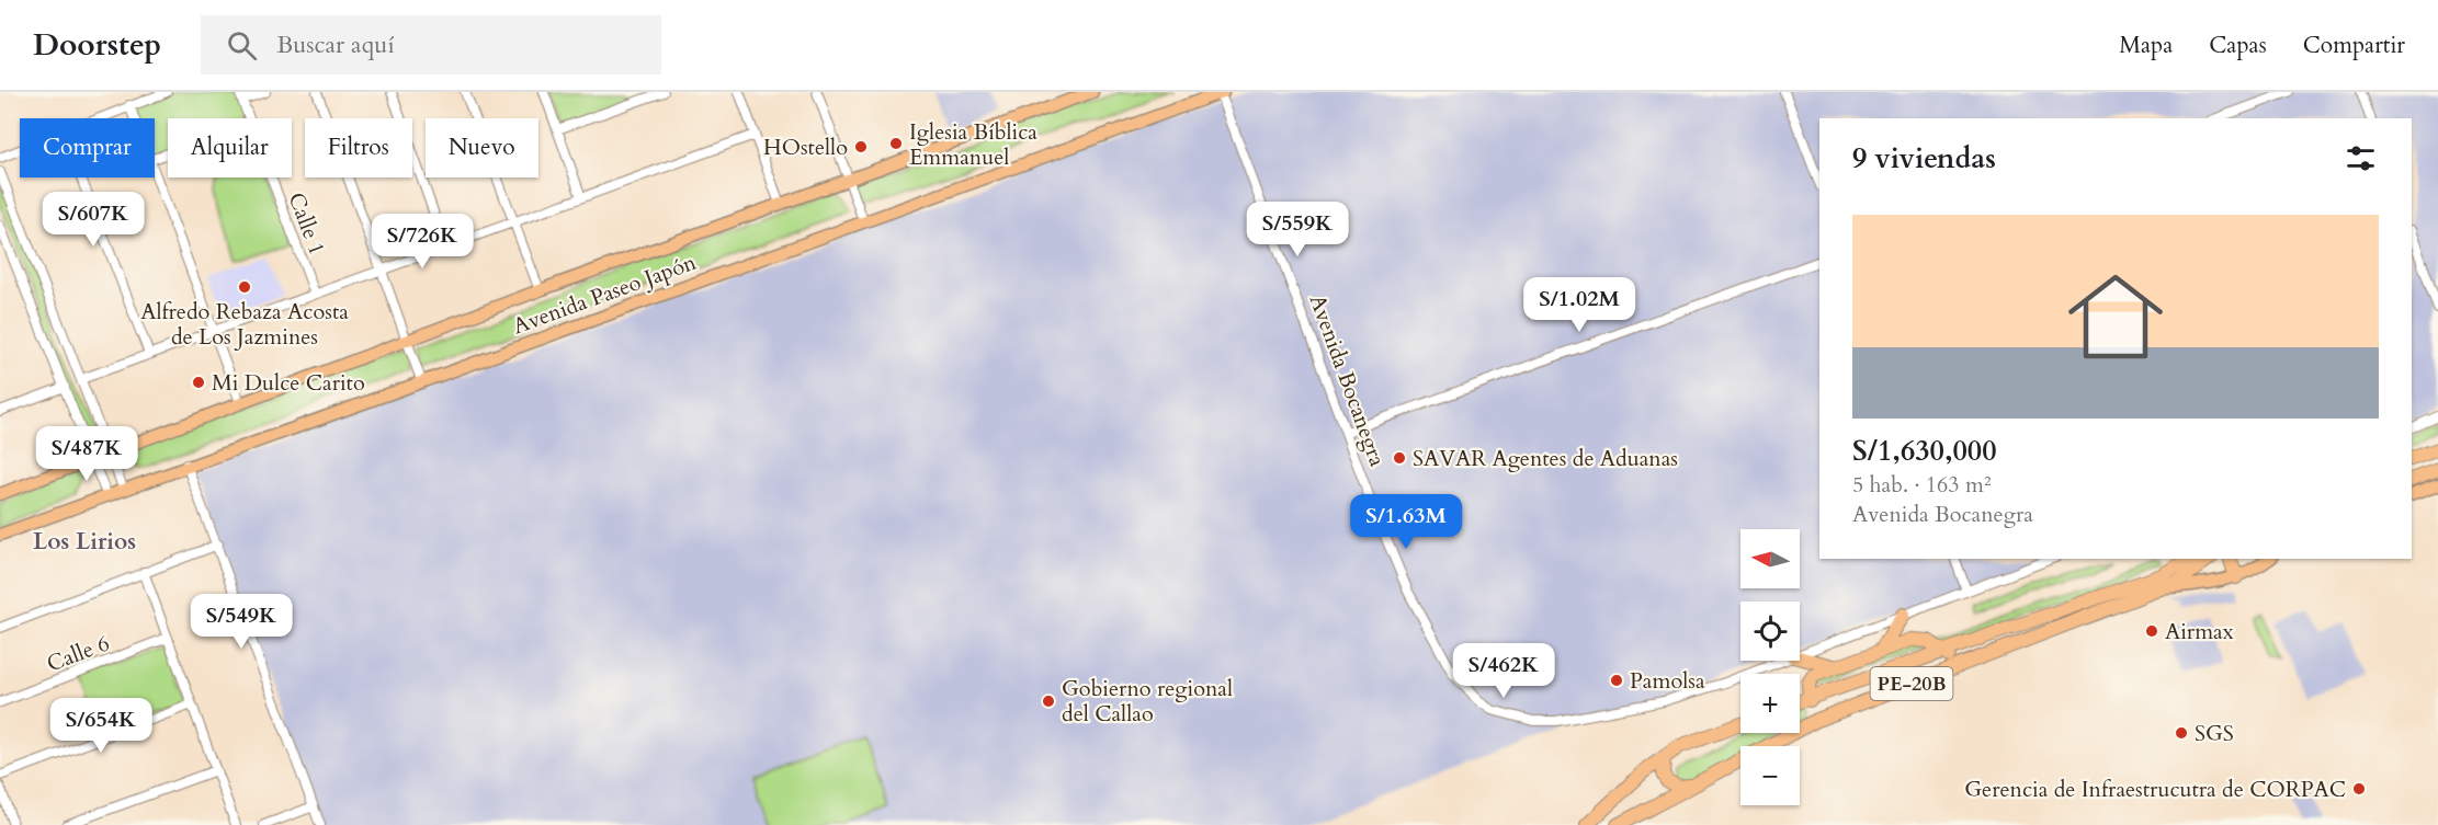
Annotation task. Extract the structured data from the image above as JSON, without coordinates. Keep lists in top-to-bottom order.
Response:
{
  "streets": {
    "highway": ["PE-20B"],
    "main road": ["Avenida Paseo Japón"],
    "street": ["Calle 1", "Avenida Bocanegra", "Calle 6"]
  },
  "crossings": [
    ["Avenida Paseo Japón", "Avenida Bocanegra"]
  ],
  "districts": ["Los Lirios"],
  "places": [
    "Iglesia Bíblica Emmanuel",
    "HOstello",
    "Alfredo Rebaza Acosta de Los Jazmines",
    "Mi Dulce Carito",
    "SAVAR Agentes de Aduanas",
    "Airmax",
    "Pamolsa",
    "Gobierno regional del Callao",
    "SGS",
    "Gerencia de Infraestrucutra de CORPAC"
  ],
  "north": "left",
  "page": {
    "header": "Doorstep",
    "search": "Buscar aquí",
    "nav": ["Mapa", "Capas", "Compartir"],
    "chip": [
      "Comprar",
      "Alquilar",
      "Filtros",
      "Nuevo"
    ],
    "heading": "9 viviendas",
    "price": [
      "S/607K",
      "S/559K",
      "S/726K",
      "S/1.02M",
      "S/487K",
      "S/1.63M",
      "S/549K",
      "S/462K",
      "S/654K"
    ],
    "list": [
      {
        "name": "S/1,630,000",
        "note": "5 hab. · 163 m² · Avenida Bocanegra"
      }
    ],
    "map_buttons": ["+", "−"]
  }
}
